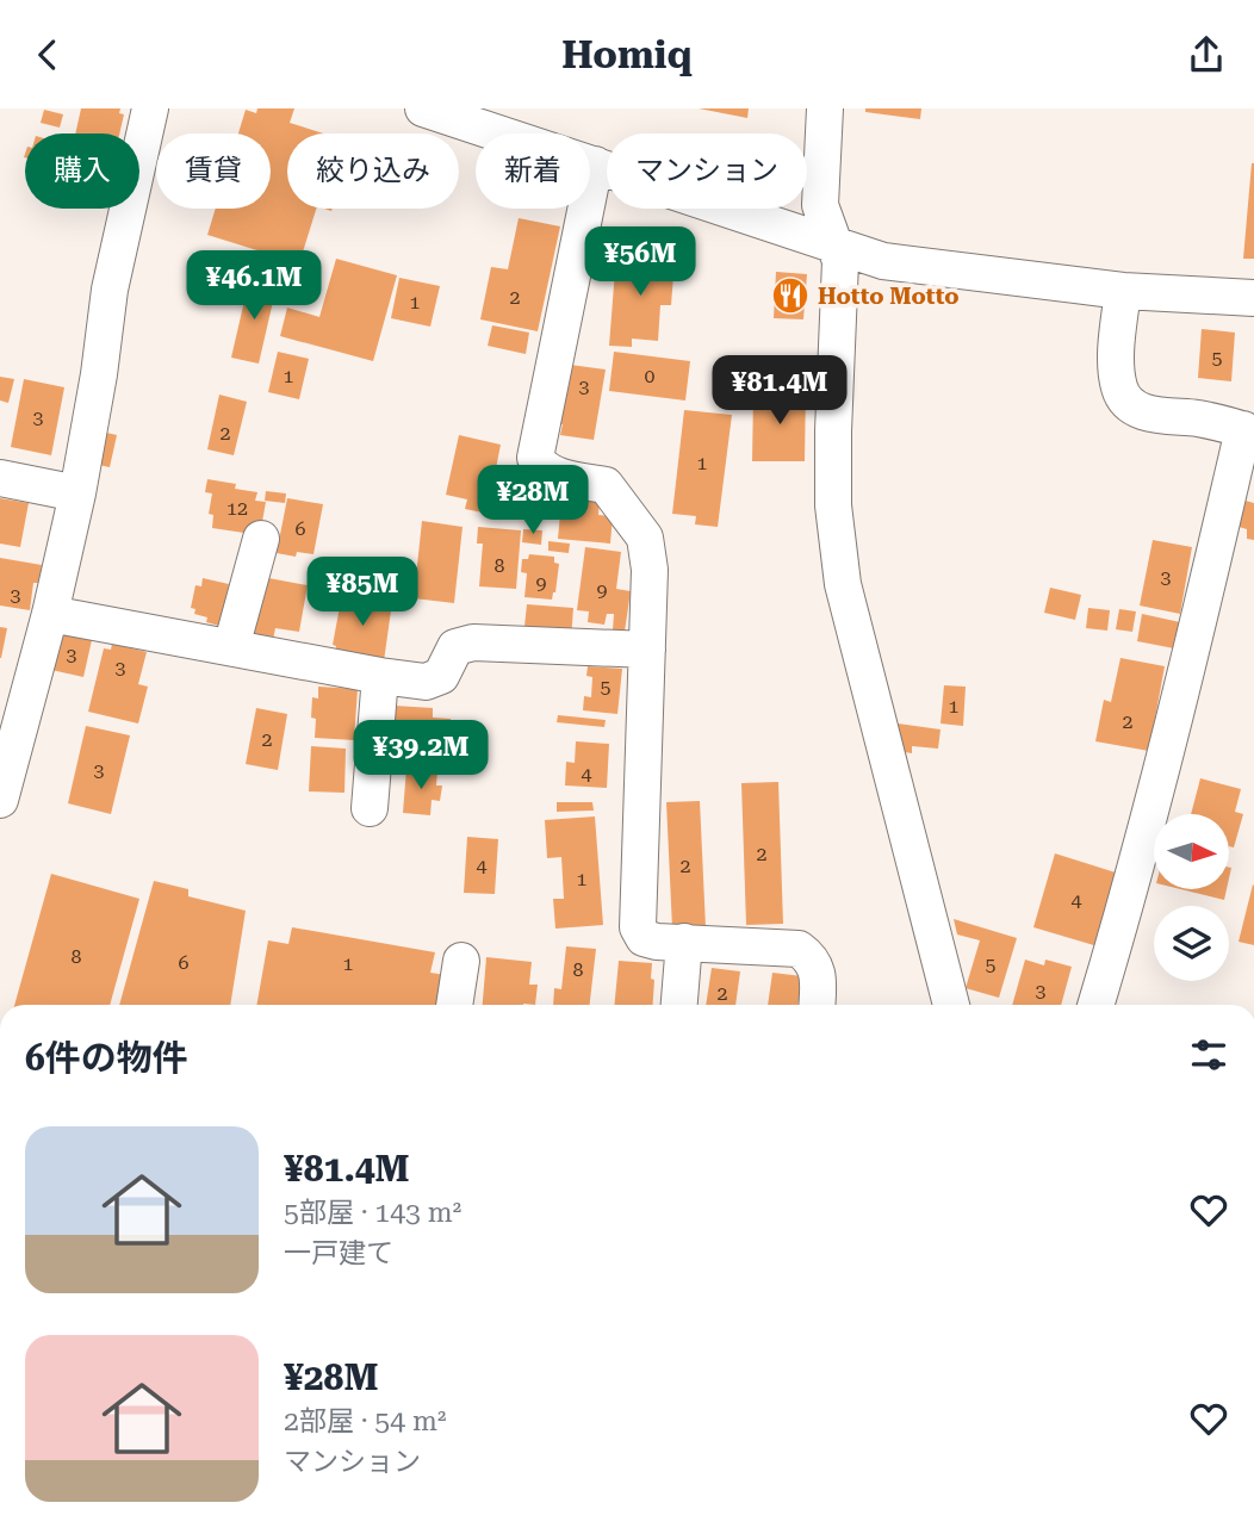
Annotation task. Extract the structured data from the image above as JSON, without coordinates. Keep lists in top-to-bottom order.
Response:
{
  "places": {
    "restaurant": ["Hotto Motto"]
  },
  "house_numbers": [
    "2",
    "1",
    "5",
    "1",
    "0",
    "3",
    "3",
    "2",
    "1",
    "12",
    "6",
    "8",
    "3",
    "9",
    "9",
    "3",
    "3",
    "3",
    "5",
    "1",
    "2",
    "2",
    "3",
    "4",
    "2",
    "4",
    "2",
    "1",
    "4",
    "8",
    "6",
    "1",
    "5",
    "8",
    "3",
    "2"
  ],
  "north": "right",
  "page": {
    "header": "Homiq",
    "chip": [
      "購入",
      "賃貸",
      "絞り込み",
      "新着",
      "マンション"
    ],
    "price": [
      "¥56M",
      "¥46.1M",
      "¥81.4M",
      "¥28M",
      "¥85M",
      "¥39.2M"
    ],
    "heading": "6件の物件",
    "list": [
      {
        "name": "¥81.4M",
        "note": "5部屋 · 143 m² · 一戸建て"
      },
      {
        "name": "¥28M",
        "note": "2部屋 · 54 m² · マンション"
      }
    ]
  }
}
